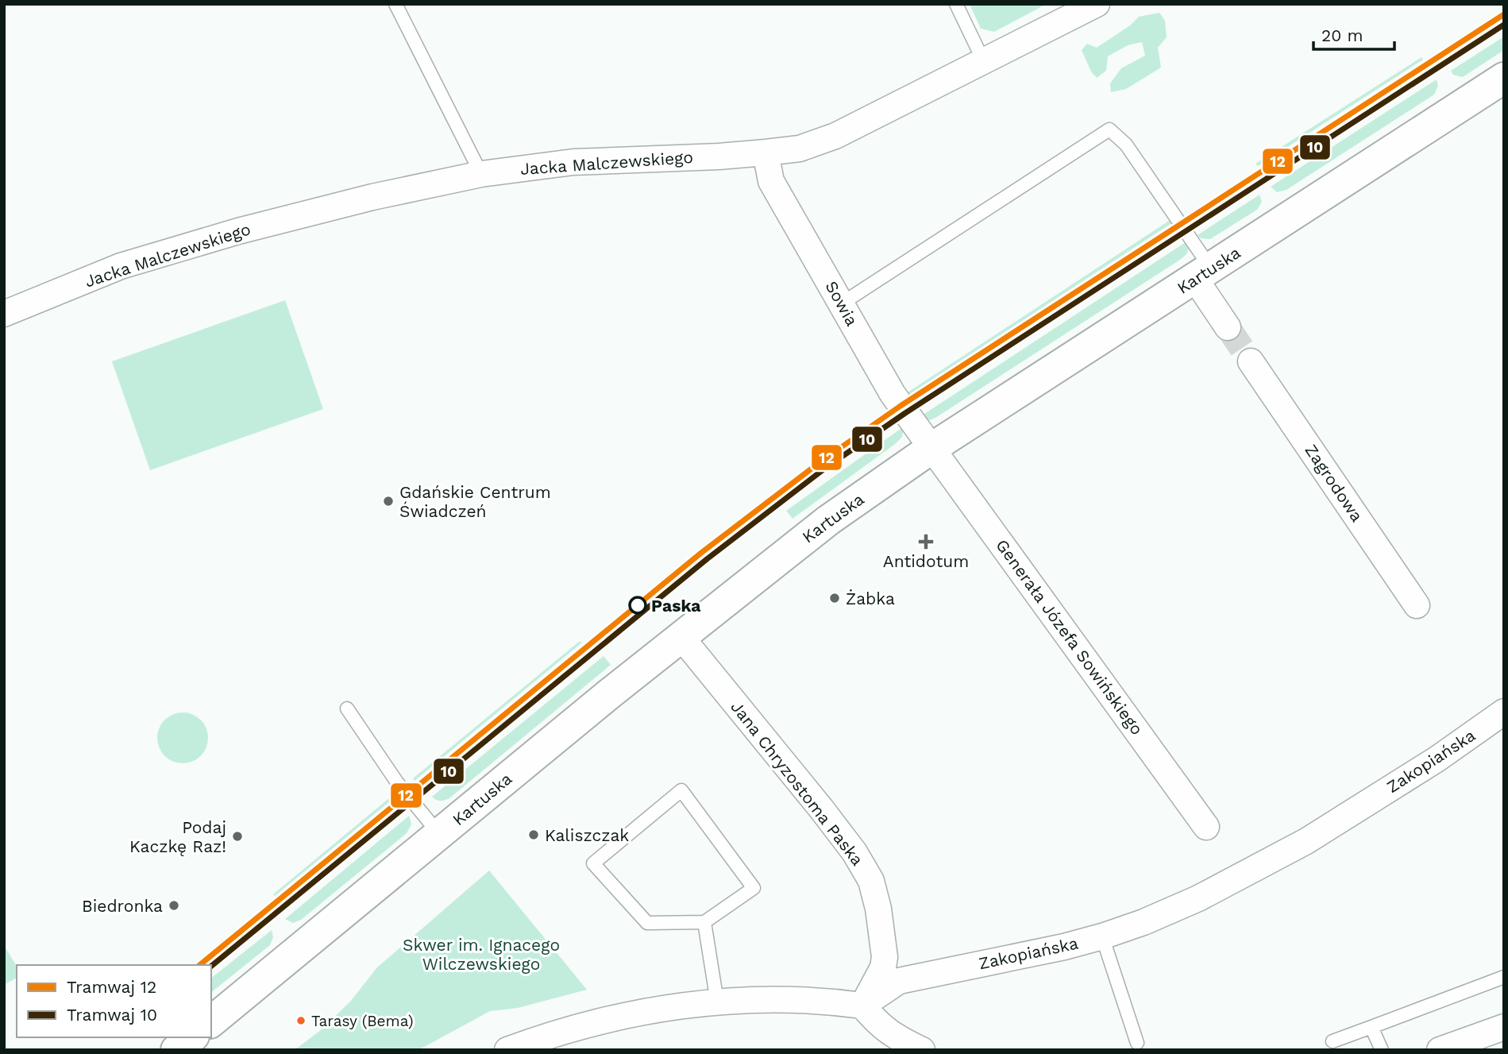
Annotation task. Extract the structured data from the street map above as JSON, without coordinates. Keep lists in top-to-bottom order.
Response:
{
  "streets": {
    "main road": ["Kartuska"],
    "street": [
      "Jacka Malczewskiego",
      "Sowia",
      "Zagrodowa",
      "Generała Józefa Sowińskiego",
      "Zakopiańska",
      "Jana Chryzostoma Paska"
    ]
  },
  "crossings": [
    ["Jacka Malczewskiego", "Sowia"],
    ["Kartuska", "Sowia"],
    ["Kartuska", "Generała Józefa Sowińskiego"],
    ["Kartuska", "Jana Chryzostoma Paska"],
    ["Sowia", "Generała Józefa Sowińskiego"],
    ["Zakopiańska", "Jana Chryzostoma Paska"]
  ],
  "parks": ["Skwer im. Ignacego Wilczewskiego"],
  "places": {
    "other": [
      "Gdańskie Centrum Świadczeń",
      "Żabka",
      "Paska",
      "Kaliszczak",
      "Podaj Kaczkę Raz!",
      "Biedronka",
      "Tarasy (Bema)"
    ],
    "health": ["Antidotum"]
  },
  "lines": ["tram line 12", "tram line 10"],
  "legend": ["Tramwaj 12", "Tramwaj 10"],
  "scale_bar": "20 m"
}
